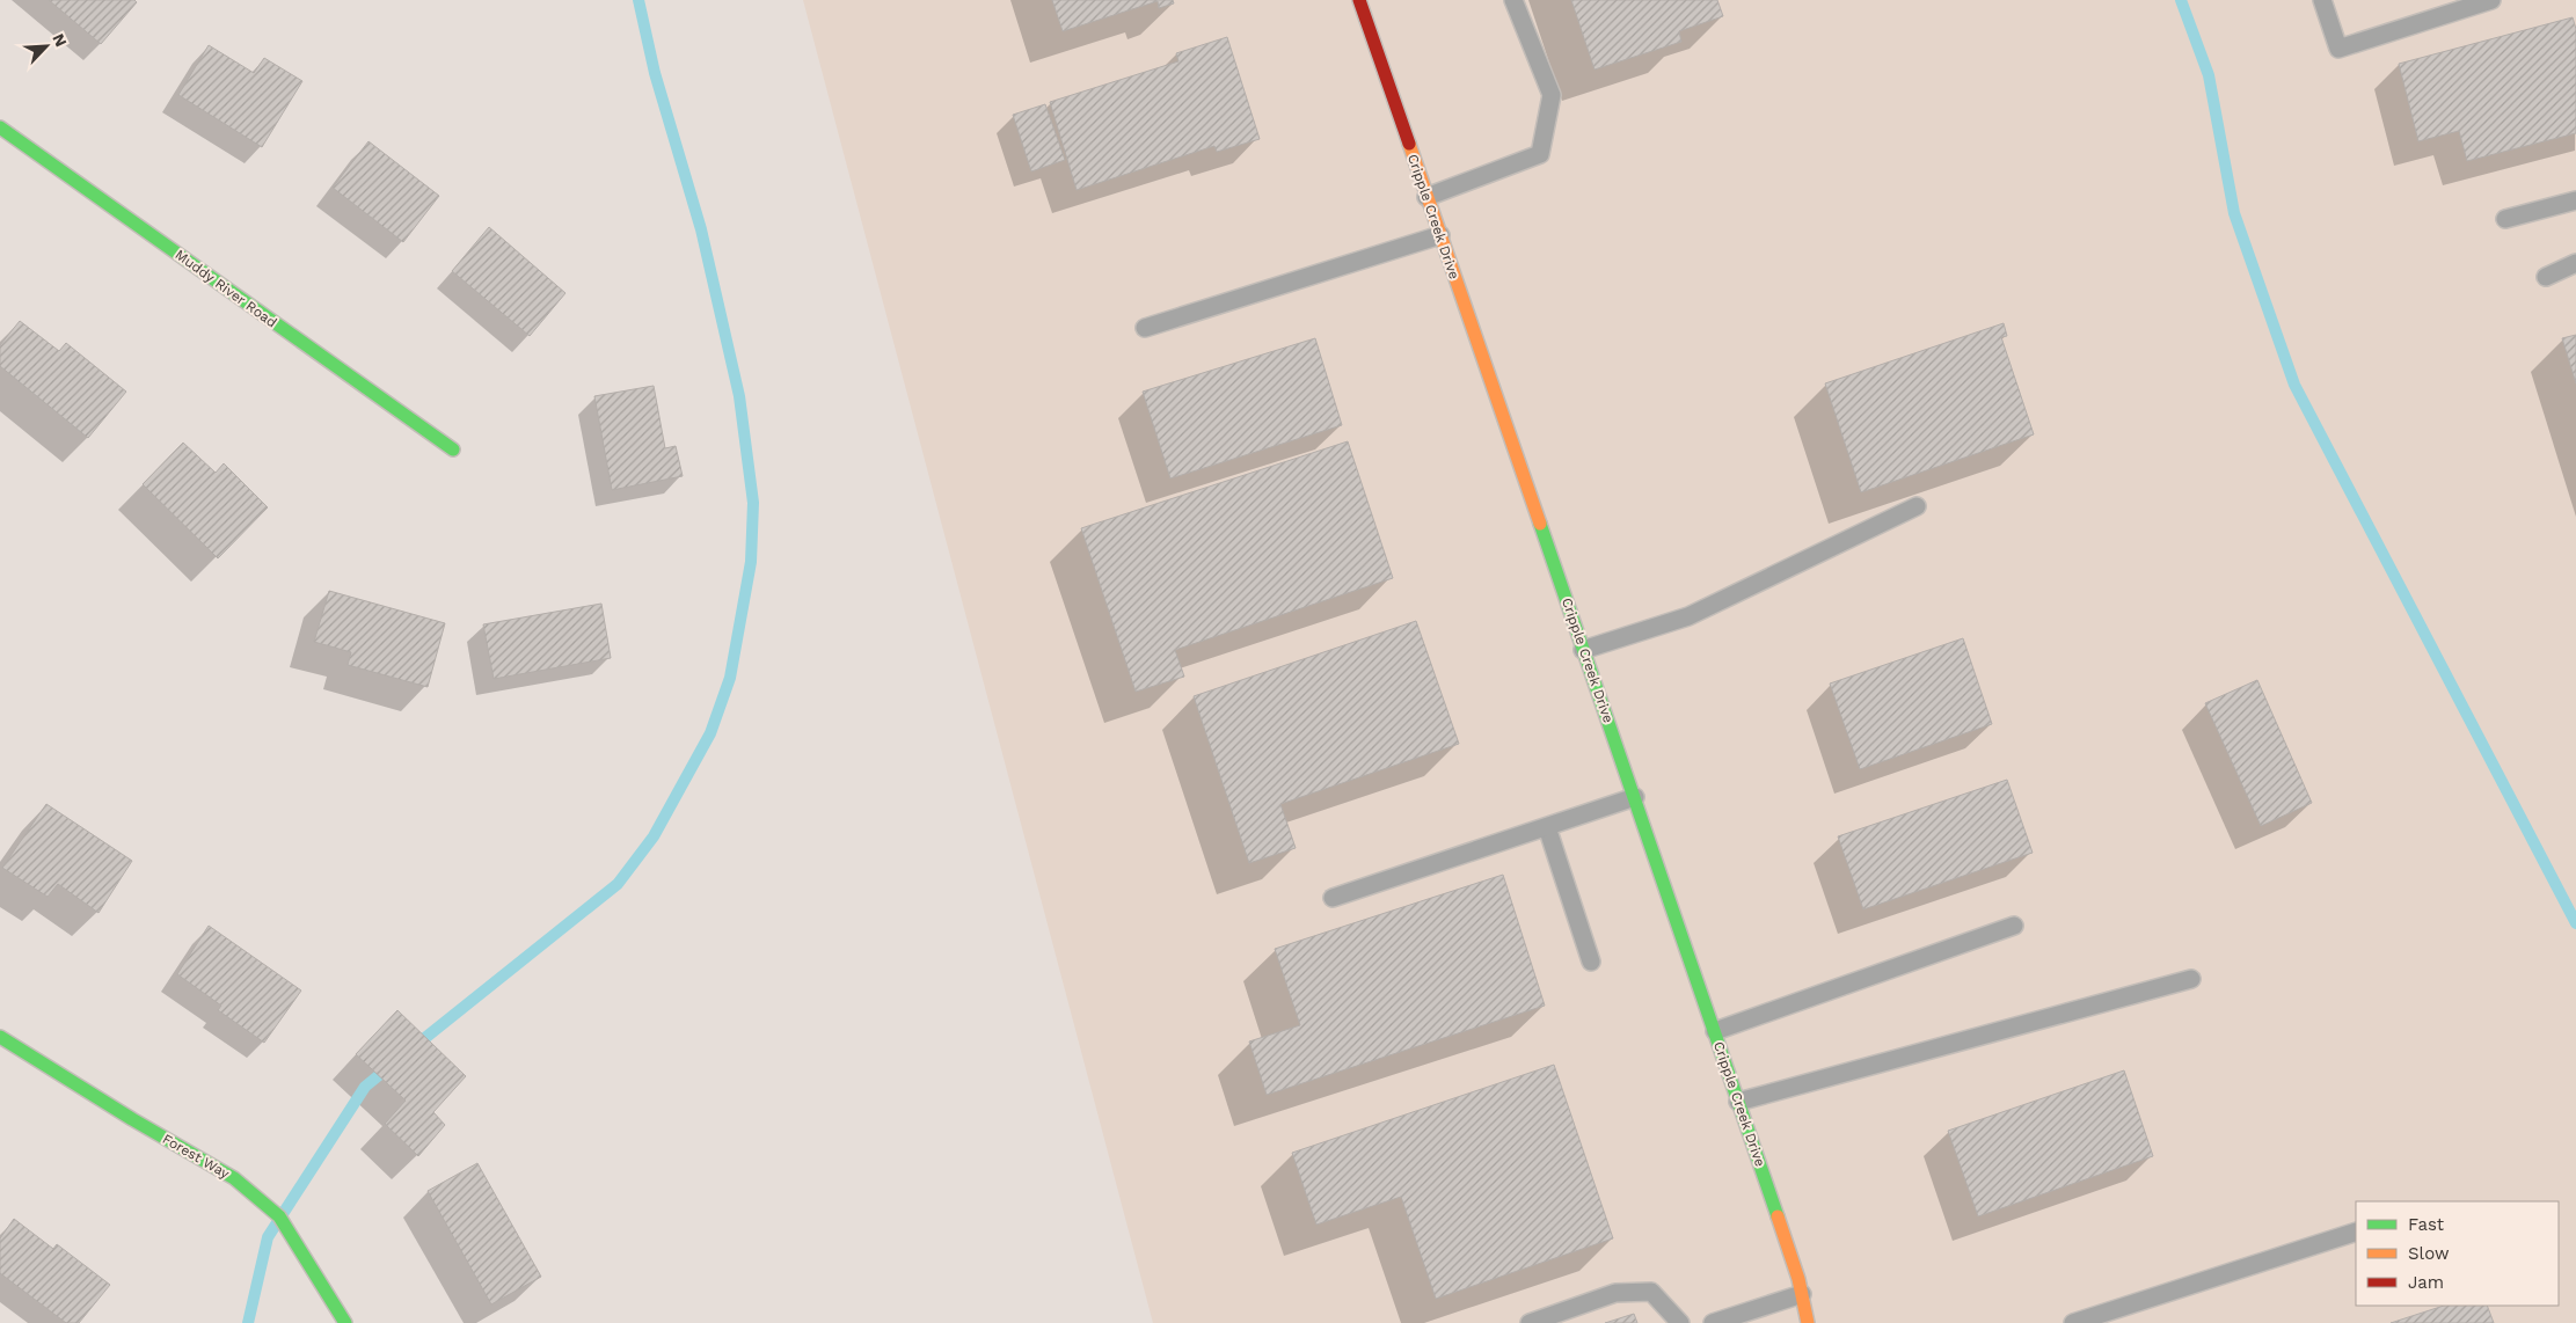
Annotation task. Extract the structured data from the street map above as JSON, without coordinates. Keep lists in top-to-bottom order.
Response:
{
  "streets": {
    "street": ["Cripple Creek Drive", "Muddy River Road", "Forest Way"]
  },
  "legend": ["Fast", "Slow", "Jam"],
  "north": "top right"
}
